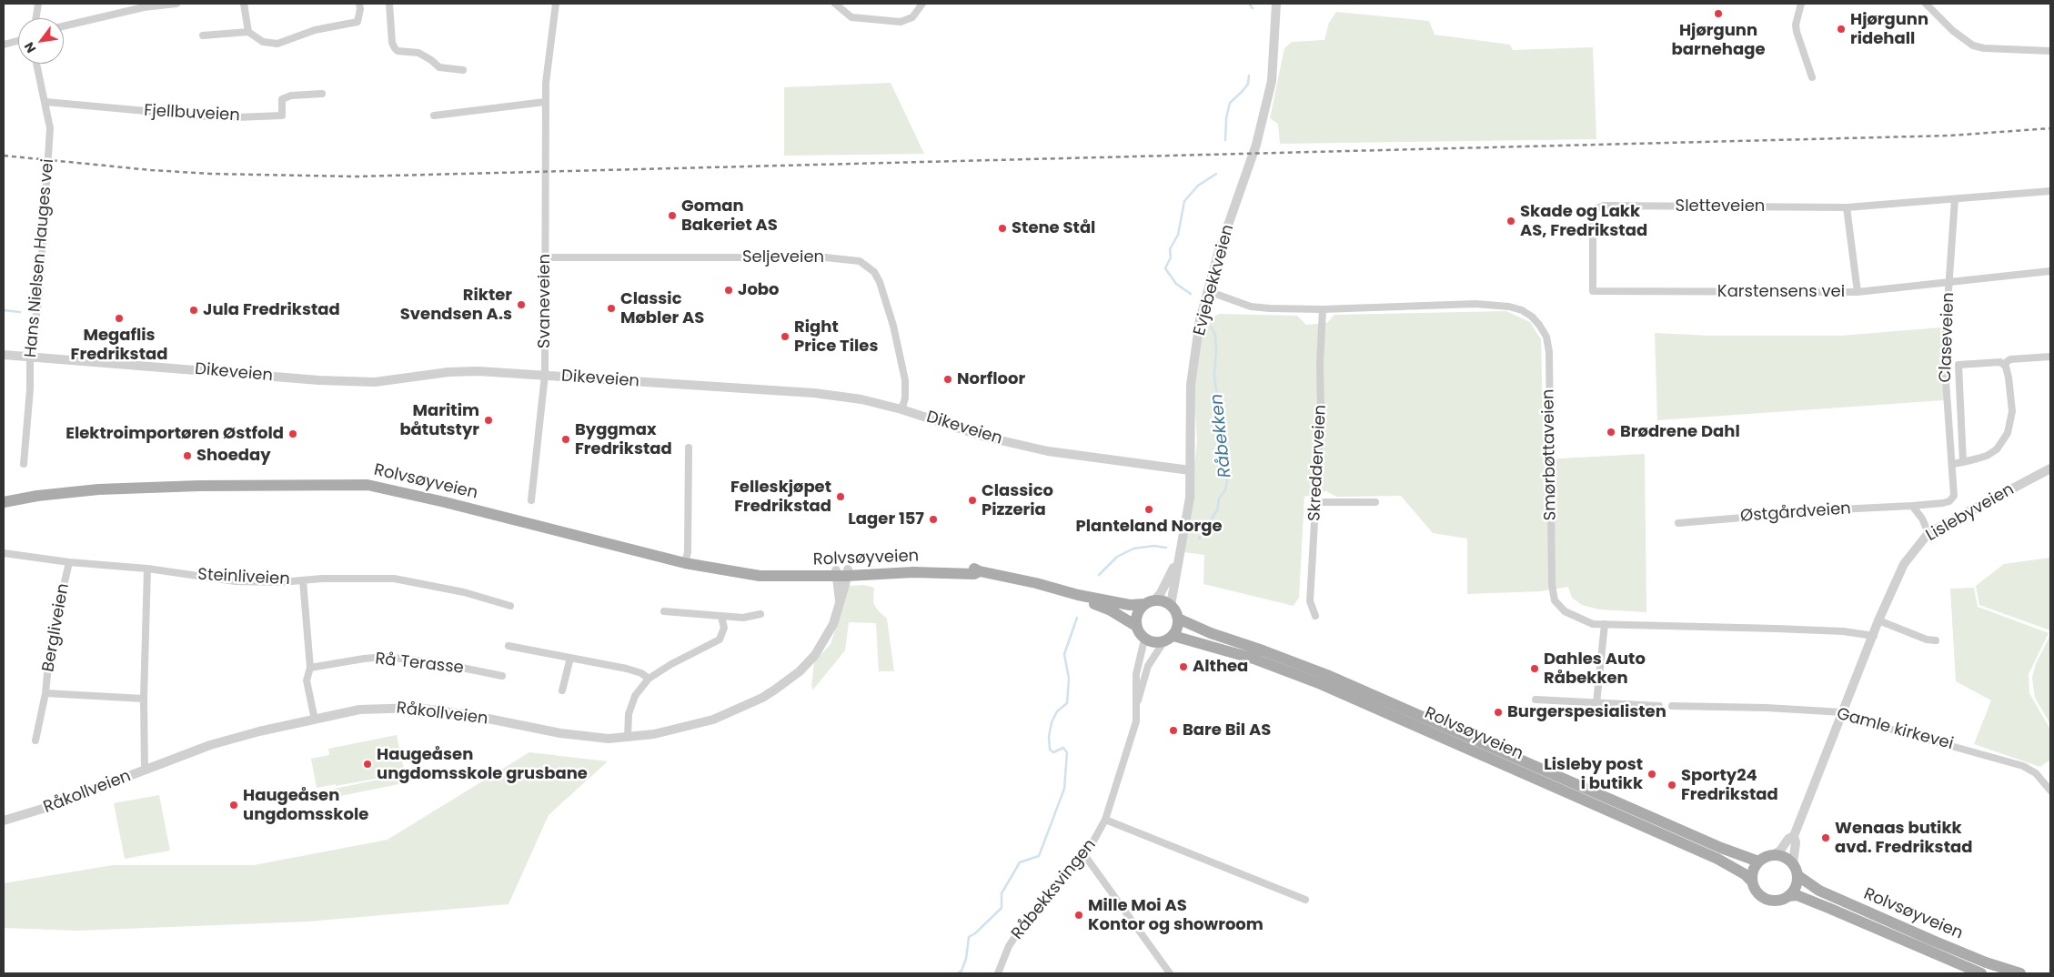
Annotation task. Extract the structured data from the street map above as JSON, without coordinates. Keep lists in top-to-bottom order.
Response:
{
  "streets": {
    "main road": ["Rolvsøyveien"],
    "street": [
      "Fjellbuveien",
      "Sletteveien",
      "Seljeveien",
      "Hans Nielsen Hauges vei",
      "Evjebekkveien",
      "Karstensens vei",
      "Svaneveien",
      "Claseveien",
      "Dikeveien",
      "Smørbøttaveien",
      "Skredderveien",
      "Østgårdveien",
      "Lislebyveien",
      "Steinliveien",
      "Bergliveien",
      "Rå Terasse",
      "Råkollveien",
      "Gamle kirkevei",
      "Råbekksvingen"
    ]
  },
  "crossings": [
    ["Fjellbuveien", "Hans Nielsen Hauges vei"],
    ["Sletteveien", "Karstensens vei"],
    ["Sletteveien", "Claseveien"],
    ["Seljeveien", "Svaneveien"],
    ["Seljeveien", "Dikeveien"],
    ["Hans Nielsen Hauges vei", "Dikeveien"],
    ["Evjebekkveien", "Dikeveien"],
    ["Evjebekkveien", "Smørbøttaveien"],
    ["Evjebekkveien", "Rolvsøyveien"],
    ["Evjebekkveien", "Råbekksvingen"],
    ["Karstensens vei", "Claseveien"],
    ["Svaneveien", "Dikeveien"],
    ["Claseveien", "Østgårdveien"],
    ["Smørbøttaveien", "Skredderveien"],
    ["Smørbøttaveien", "Lislebyveien"],
    ["Rolvsøyveien", "Lislebyveien"],
    ["Rolvsøyveien", "Råkollveien"],
    ["Rolvsøyveien", "Råbekksvingen"],
    ["Lislebyveien", "Gamle kirkevei"],
    ["Steinliveien", "Bergliveien"]
  ],
  "water": ["Råbekken"],
  "places": [
    "Hjørgunn barnehage",
    "Hjørgunn ridehall",
    "Goman Bakeriet AS",
    "Skade og Lakk AS, Fredrikstad",
    "Stene Stål",
    "Jobo",
    "Rikter Svendsen A.s",
    "Classic Møbler AS",
    "Jula Fredrikstad",
    "Megaflis Fredrikstad",
    "Right Price Tiles",
    "Norfloor",
    "Maritim båtutstyr",
    "Brødrene Dahl",
    "Elektroimportøren Østfold",
    "Byggmax Fredrikstad",
    "Shoeday",
    "Felleskjøpet Fredrikstad",
    "Classico Pizzeria",
    "Planteland Norge",
    "Lager 157",
    "Althea",
    "Dahles Auto Råbekken",
    "Burgerspesialisten",
    "Bare Bil AS",
    "Haugeåsen ungdomsskole grusbane",
    "Lisleby post i butikk",
    "Sporty24 Fredrikstad",
    "Haugeåsen ungdomsskole",
    "Wenaas butikk avd. Fredrikstad",
    "Mille Moi AS Kontor og showroom"
  ],
  "north": "bottom left"
}
